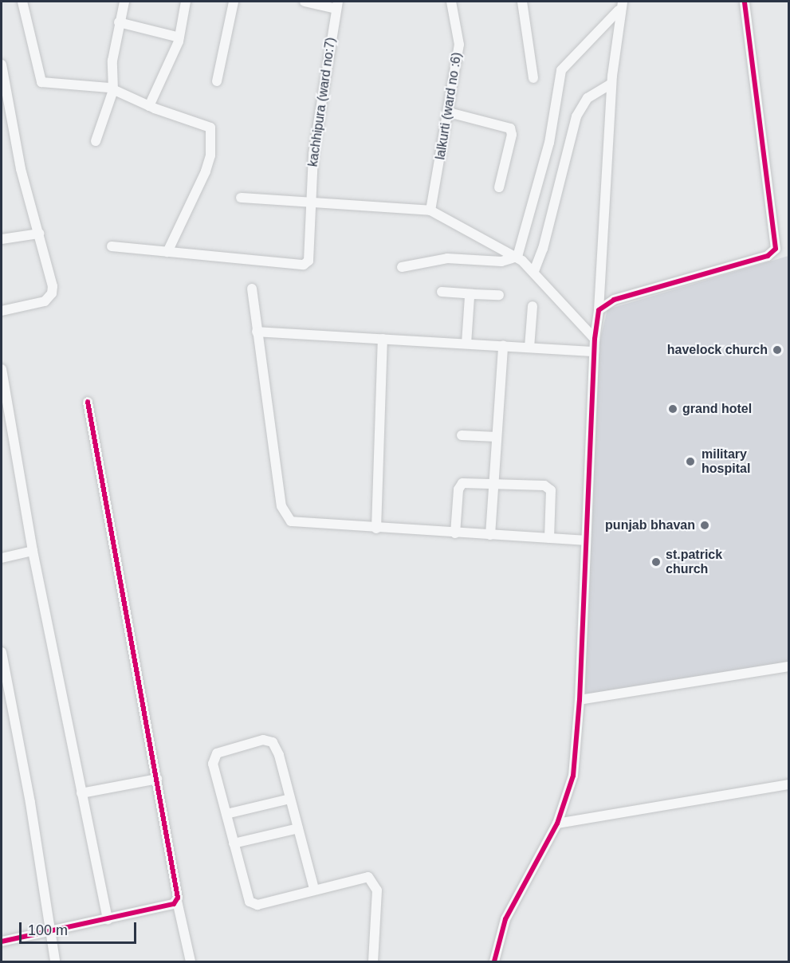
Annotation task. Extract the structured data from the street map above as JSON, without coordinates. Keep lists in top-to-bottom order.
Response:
{
  "streets": {
    "street": ["kachhipura (ward no:7)", "lalkurti (ward no :6)"]
  },
  "places": [
    "havelock church",
    "grand hotel",
    "military hospital",
    "punjab bhavan",
    "st.patrick church"
  ],
  "scale_bar": "100 m"
}
